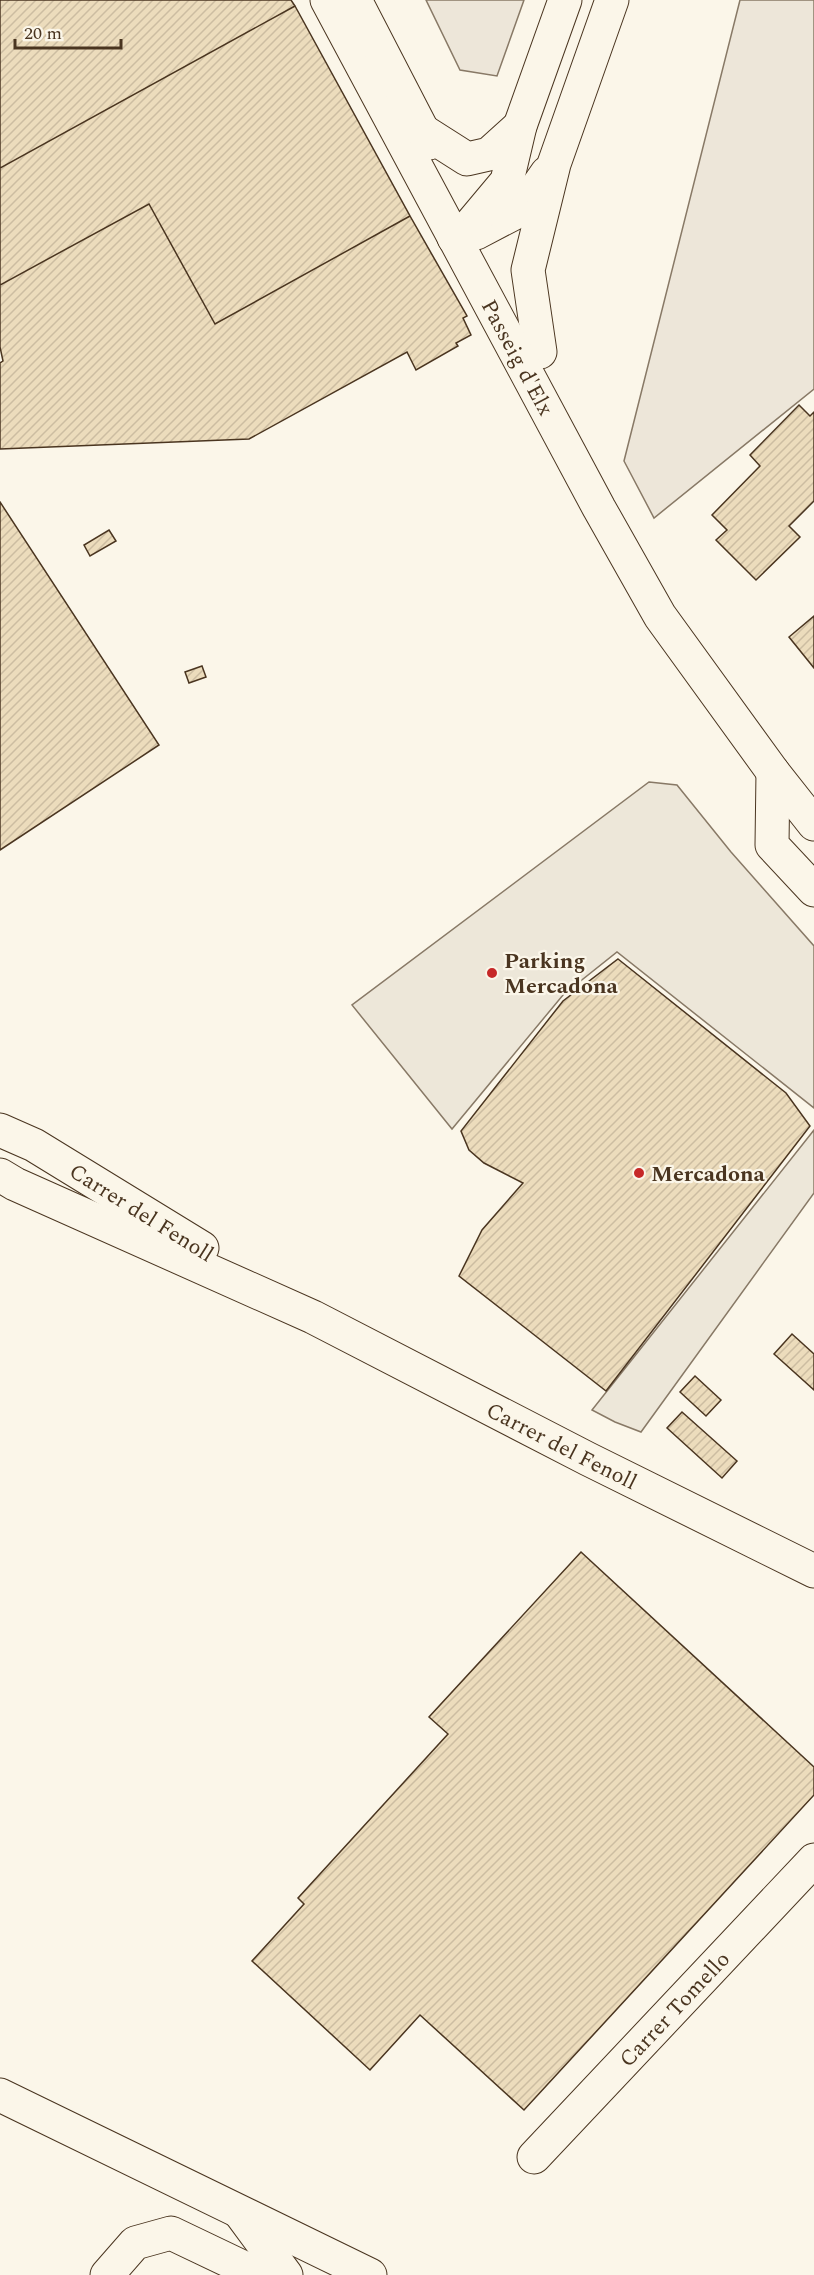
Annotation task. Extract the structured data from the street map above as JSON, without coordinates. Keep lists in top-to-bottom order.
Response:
{
  "streets": {
    "main road": ["Passeig d'Elx", "Carrer del Fenoll", "Carrer Tomello"]
  },
  "places": ["Parking Mercadona", "Mercadona"],
  "scale_bar": "20 m"
}
